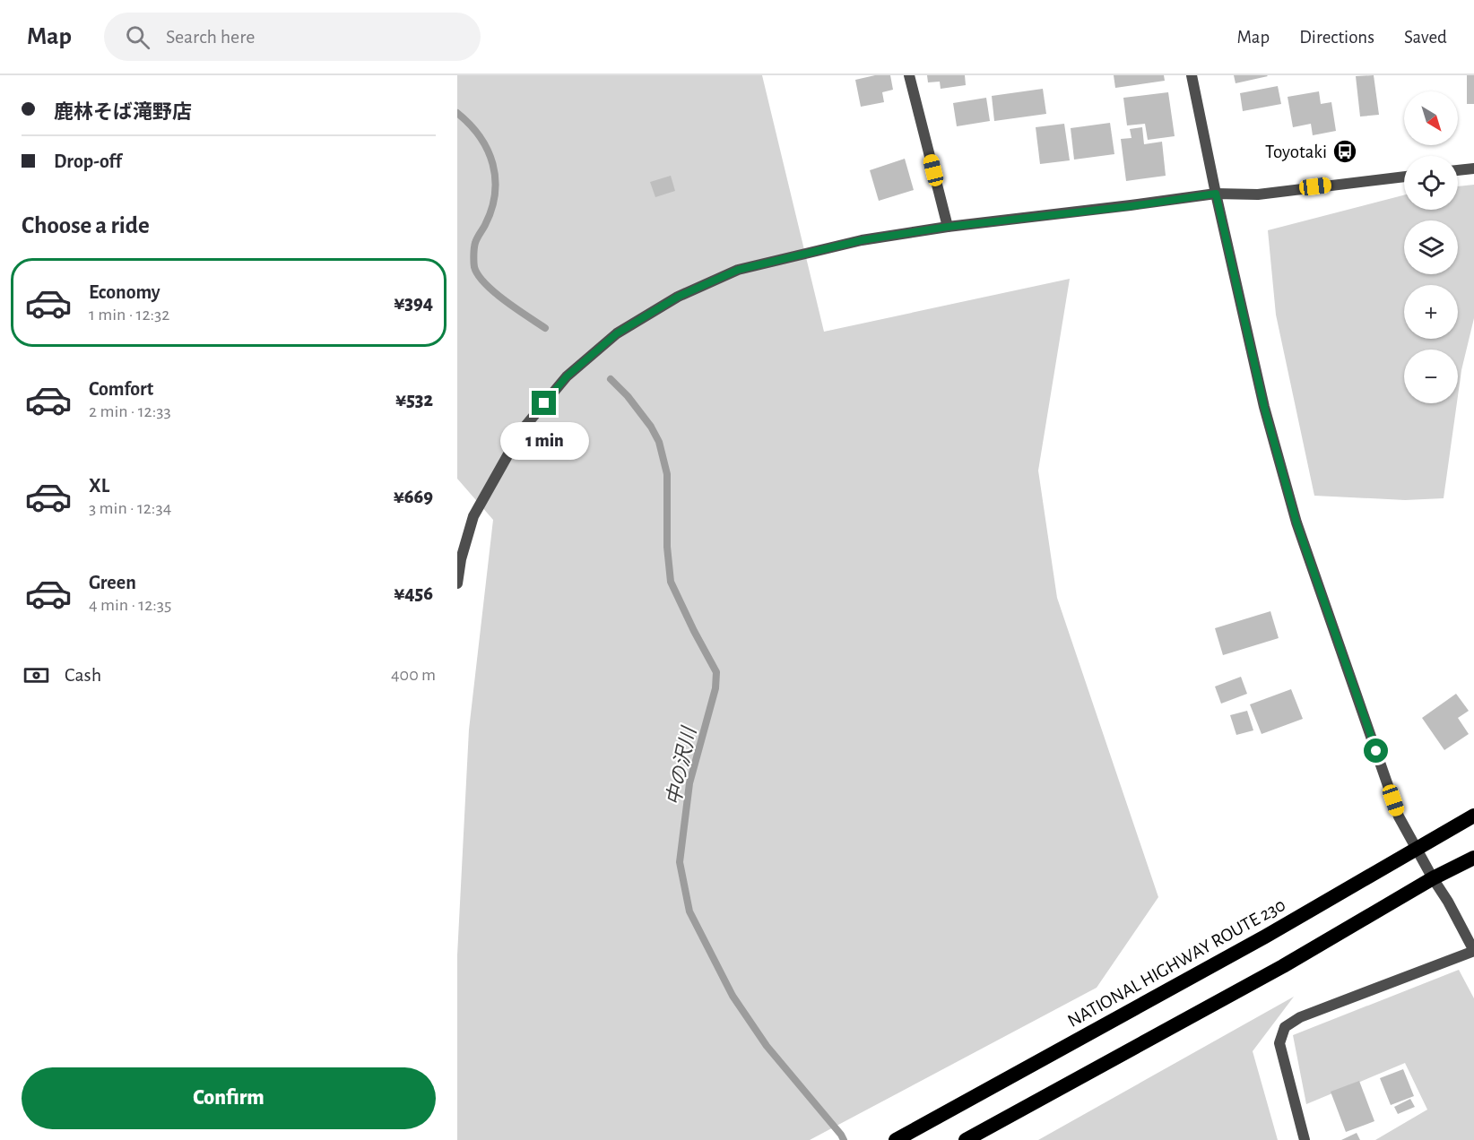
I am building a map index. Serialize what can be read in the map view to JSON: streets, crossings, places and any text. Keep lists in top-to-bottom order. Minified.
{"streets":{"highway":["NATIONAL HIGHWAY ROUTE 230"]},"water":["中の沢川"],"places":{"bus stop":["Toyotaki"]},"north":"bottom right","page":{"header":"Map","search":"Search here","nav":["Map","Directions","Saved"],"banner":["鹿林そば滝野店","Drop-off"],"map_buttons":["+","−"],"heading":"Choose a ride","list":[{"name":"Economy","note":"1 min · 12:32","value":"¥394"},{"name":"Comfort","note":"2 min · 12:33","value":"¥532"},{"name":"XL","note":"3 min · 12:34","value":"¥669"},{"name":"Green","note":"4 min · 12:35","value":"¥456"}],"bubble":"1 min","pay":["Cash","400 m"],"buttons":"Confirm"}}
